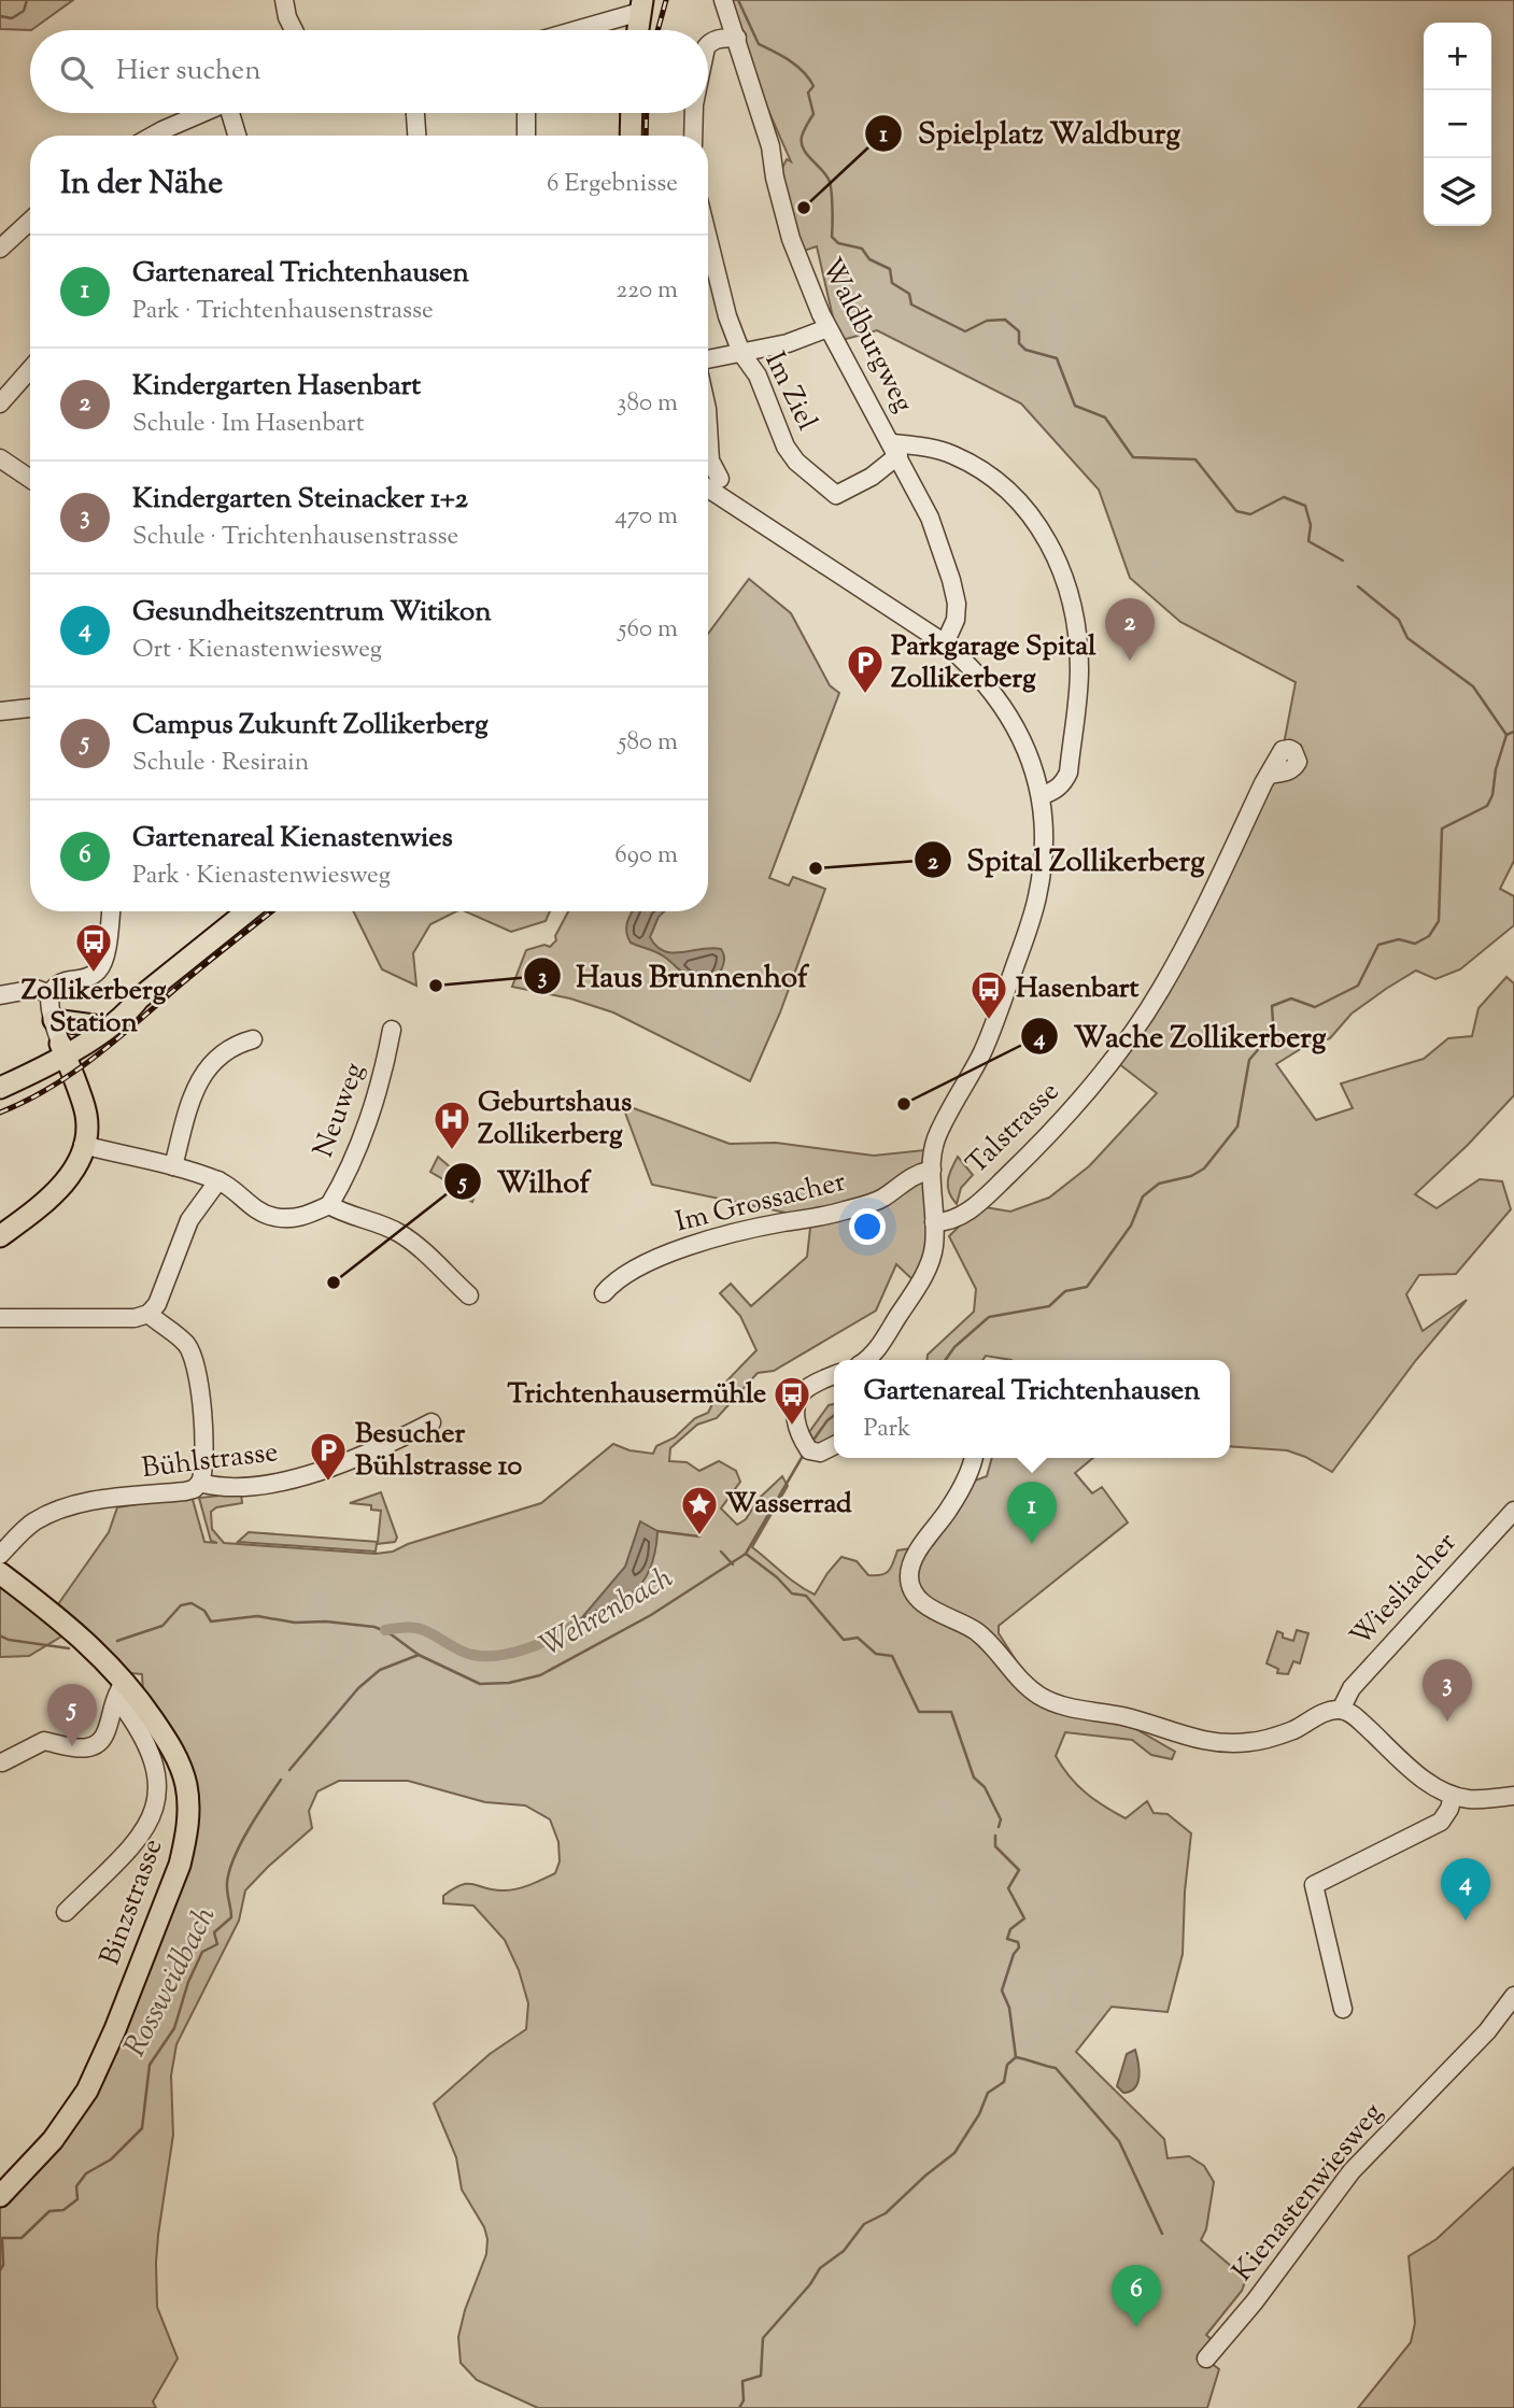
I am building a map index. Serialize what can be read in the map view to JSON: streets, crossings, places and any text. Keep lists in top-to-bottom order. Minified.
{"streets":{"main road":["Binzstrasse"],"street":["Waldburgweg","Im Ziel","Neuweg","Talstrasse","Im Grossacher","Bühlstrasse","Wiesliacher","Kienastenwiesweg"]},"crossings":[["Waldburgweg","Im Ziel"]],"water":["Wehrenbach","Rossweidbach"],"places":{"other":["Spielplatz Waldburg","Spital Zollikerberg","Haus Brunnenhof","Wache Zollikerberg","Wilhof"],"parking":["Parkgarage Spital Zollikerberg","Besucher Bühlstrasse 10"],"bus stop":["Zollikerberg Station","Hasenbart","Trichtenhausermühle"],"hospital":["Geburtshaus Zollikerberg"],"place":["Wasserrad"]},"page":{"map_buttons":["+","−"],"search":"Hier suchen","heading":["In der Nähe","6 Ergebnisse"],"list":[{"mark":"1","name":"Gartenareal Trichtenhausen","note":"Park · Trichtenhausenstrasse","value":"220 m"},{"mark":"2","name":"Kindergarten Hasenbart","note":"Schule · Im Hasenbart","value":"380 m"},{"mark":"3","name":"Kindergarten Steinacker 1+2","note":"Schule · Trichtenhausenstrasse","value":"470 m"},{"mark":"4","name":"Gesundheitszentrum Witikon","note":"Ort · Kienastenwiesweg","value":"560 m"},{"mark":"5","name":"Campus Zukunft Zollikerberg","note":"Schule · Resirain","value":"580 m"},{"mark":"6","name":"Gartenareal Kienastenwies","note":"Park · Kienastenwiesweg","value":"690 m"}],"pins":["2","1","3","5","4","6"],"popup":["Gartenareal Trichtenhausen","Park"]}}
